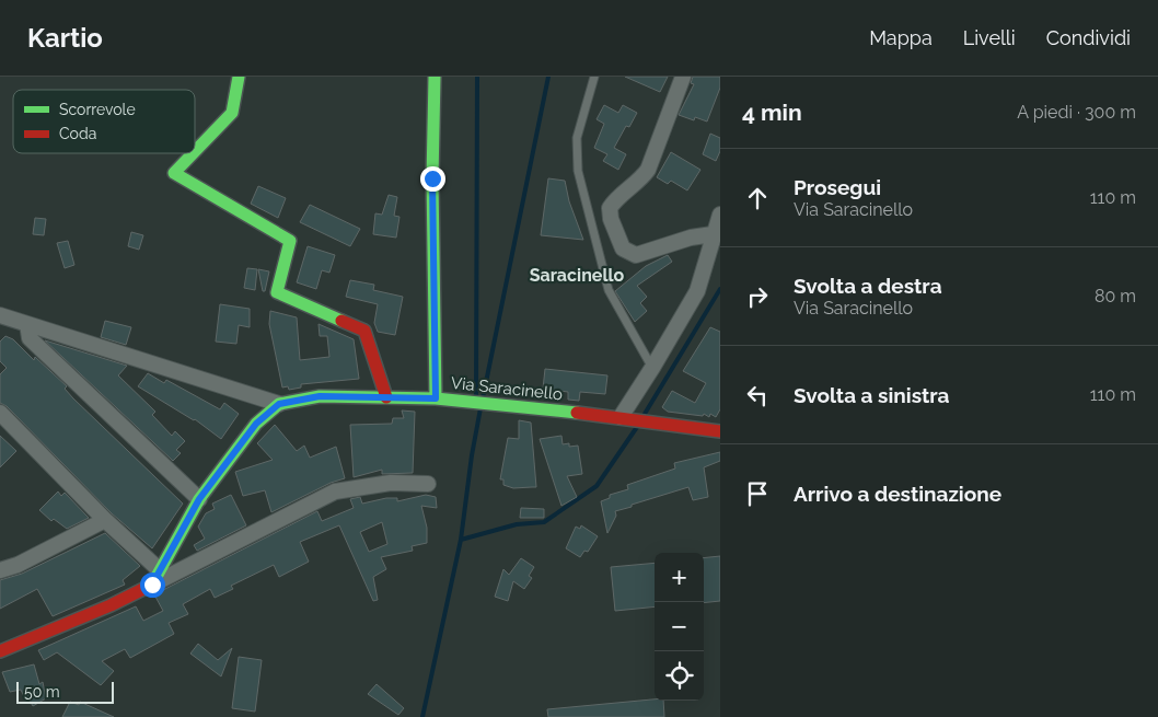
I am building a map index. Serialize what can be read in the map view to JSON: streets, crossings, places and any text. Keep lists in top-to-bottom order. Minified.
{"streets":{"street":["Via Saracinello"]},"districts":["Saracinello"],"legend":["Scorrevole","Coda"],"scale_bar":"50 m","page":{"header":"Kartio","nav":["Mappa","Livelli","Condividi"],"heading":["4 min","A piedi · 300 m"],"list":[["Prosegui","Via Saracinello","110 m"],["Svolta a destra","Via Saracinello","80 m"],["Svolta a sinistra","110 m"],"Arrivo a destinazione"],"map_buttons":["+","−"],"scale":"50 m"}}
